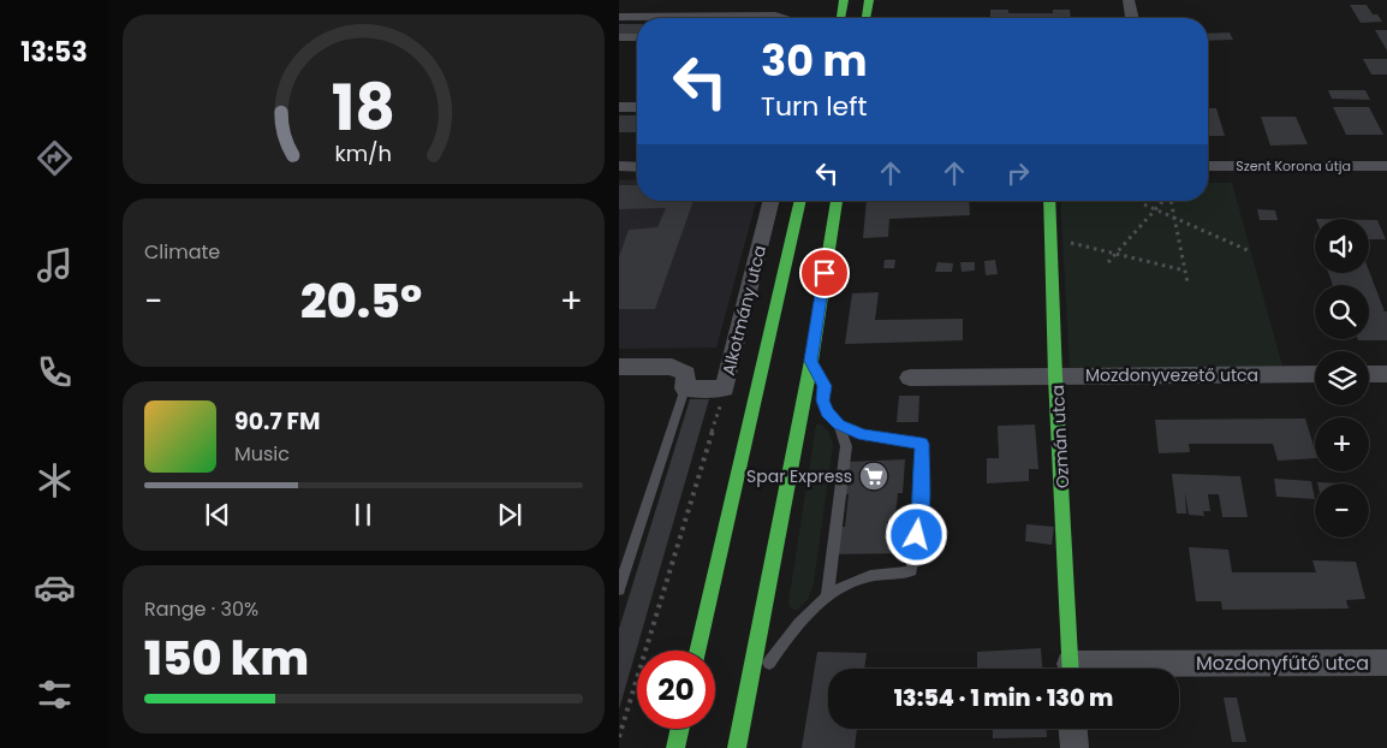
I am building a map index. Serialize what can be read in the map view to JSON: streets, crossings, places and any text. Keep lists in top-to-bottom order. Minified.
{"streets":{"main road":["Ozmán utca"],"street":["Szent Korona útja","Alkotmány utca","Mozdonyvezető utca","Mozdonyfűtő utca"]},"crossings":[["Mozdonyvezető utca","Ozmán utca"]],"places":{"supermarket":["Spar Express"]},"page":{"tabs":"13:53","turn":["30 m","Turn left"],"tile":["Climate",["Range · 30%","150 km"]],"map_buttons":["+","−"],"heat":["−","20.5°","+"],"song":["90.7 FM","Music"],"limit":"20","trip":"13:54 · 1 min · 130 m","gauge":["18","km/h"]}}
